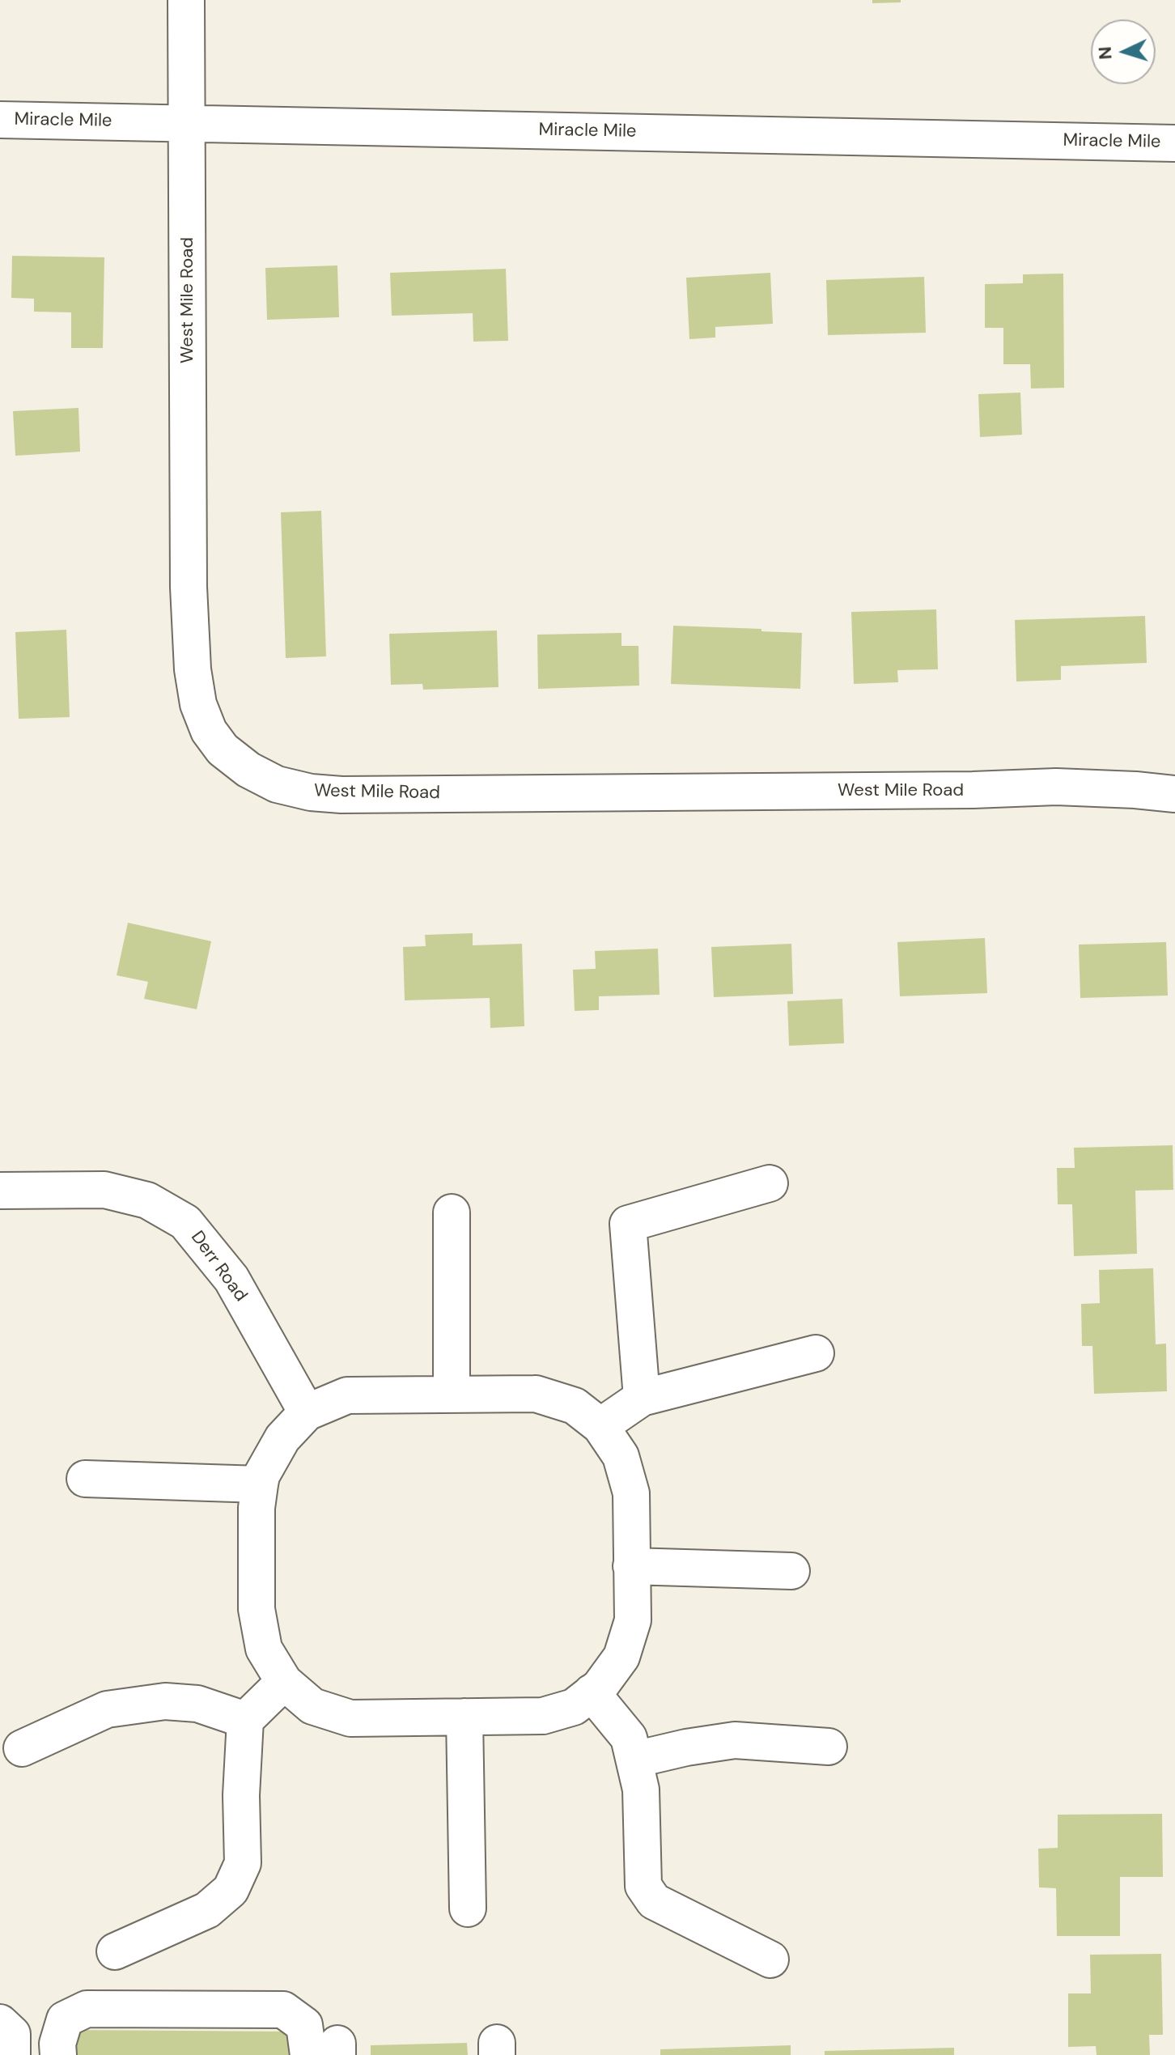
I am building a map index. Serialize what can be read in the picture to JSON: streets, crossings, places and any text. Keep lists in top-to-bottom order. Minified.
{"streets":{"street":["Miracle Mile","West Mile Road","Derr Road"]},"crossings":[["Miracle Mile","West Mile Road"]],"north":"left"}
